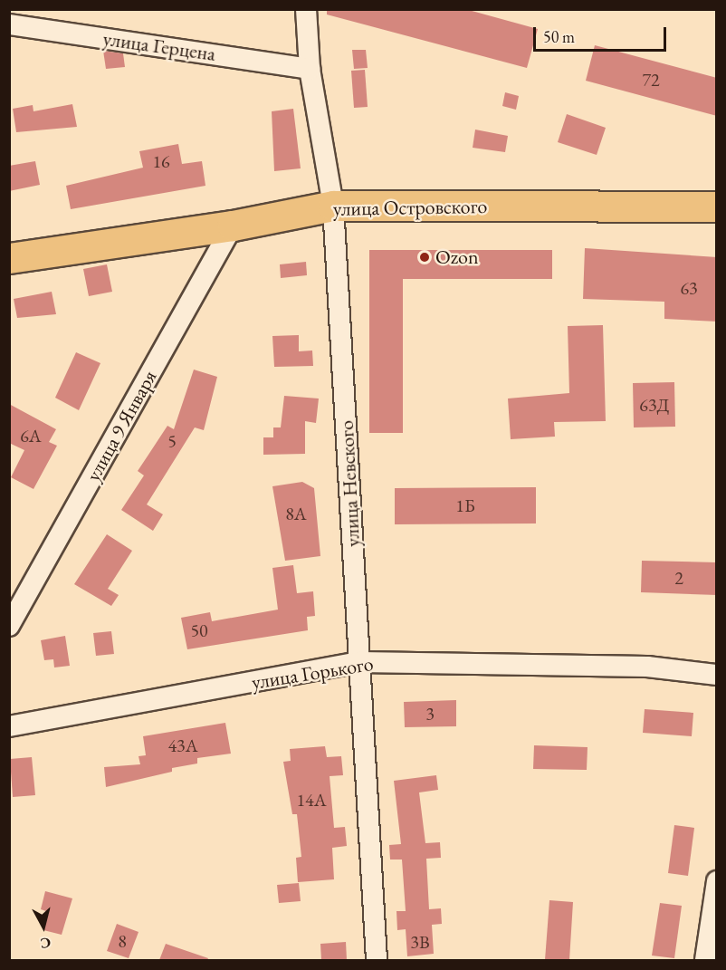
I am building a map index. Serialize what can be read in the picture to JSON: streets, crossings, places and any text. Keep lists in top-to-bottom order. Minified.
{"streets":{"main road":["улица Островского"],"street":["улица Герцена","улица 9 Января","улица Невского","улица Горького"]},"crossings":[["улица Герцена","улица Невского"],["улица Островского","улица 9 Января"],["улица Островского","улица Невского"],["улица Невского","улица Горького"]],"places":["Ozon"],"house_numbers":["72","16","63","63Д","6А","5","1Б","8А","2","50","3","43А","14А","8","3В"],"scale_bar":"50 m","north":"bottom"}
